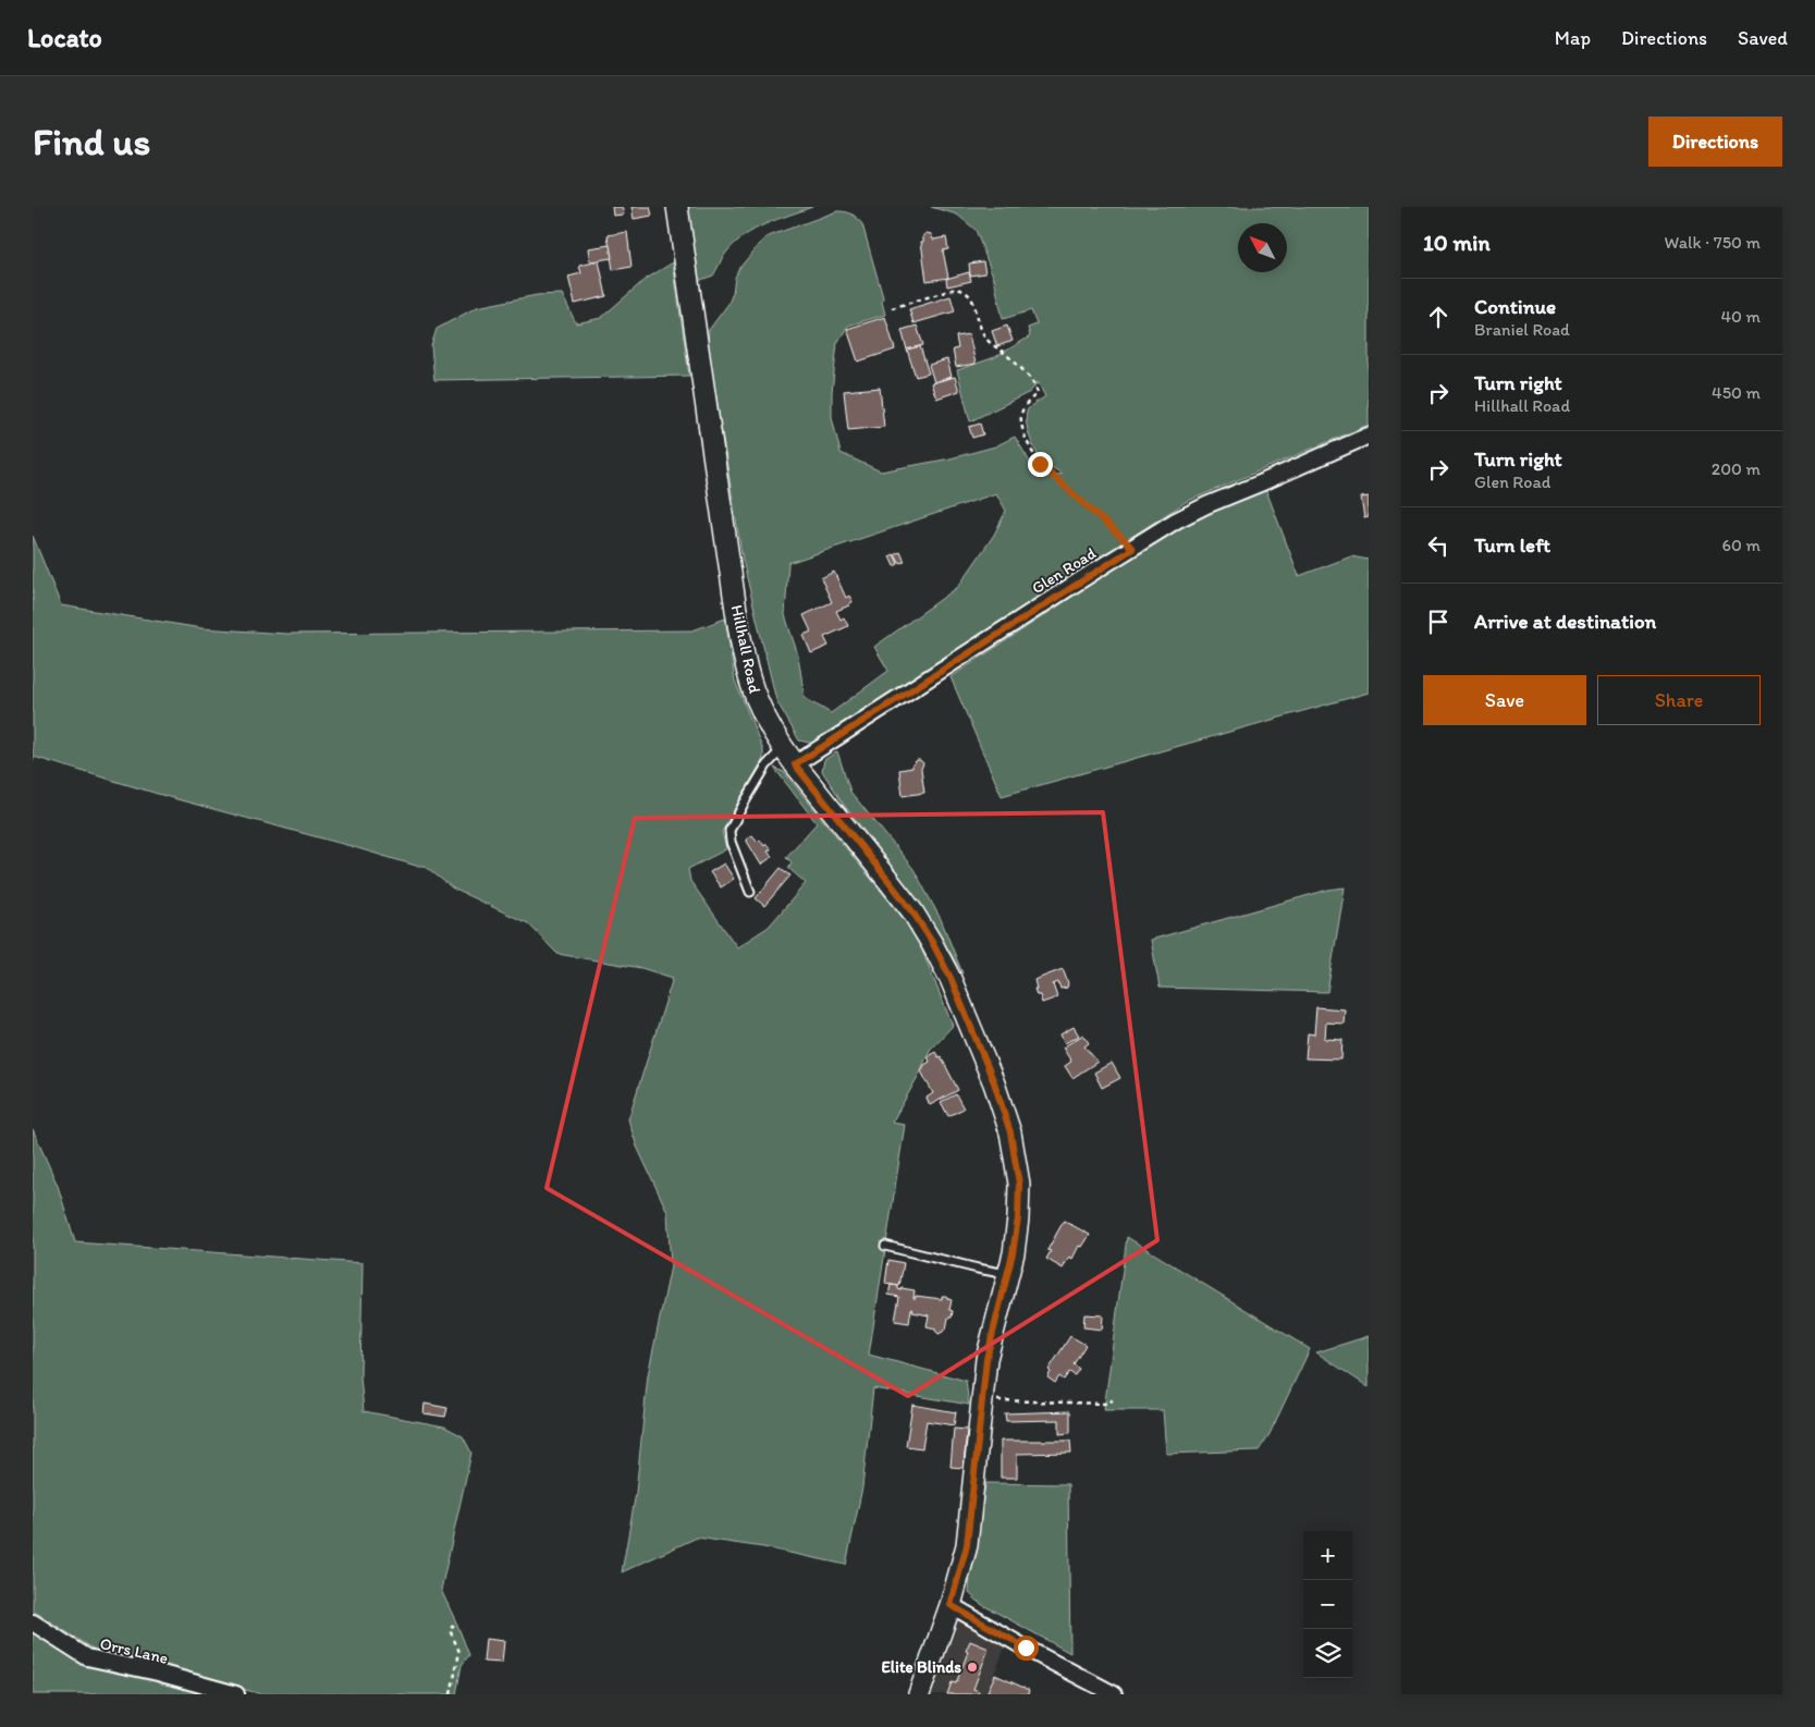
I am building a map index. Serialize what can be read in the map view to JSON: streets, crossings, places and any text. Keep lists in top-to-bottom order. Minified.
{"streets":{"main road":["Hillhall Road"],"street":["Glen Road","Orrs Lane"]},"crossings":[["Glen Road","Hillhall Road"]],"places":["Elite Blinds"],"north":"top left","page":{"header":"Locato","nav":["Map","Directions","Saved"],"buttons":["Directions",["Save","Share"]],"title":"Find us","heading":["10 min","Walk · 750 m"],"list":[["Continue","Braniel Road","40 m"],["Turn right","Hillhall Road","450 m"],["Turn right","Glen Road","200 m"],["Turn left","60 m"],"Arrive at destination"],"map_buttons":["+","−"]}}
